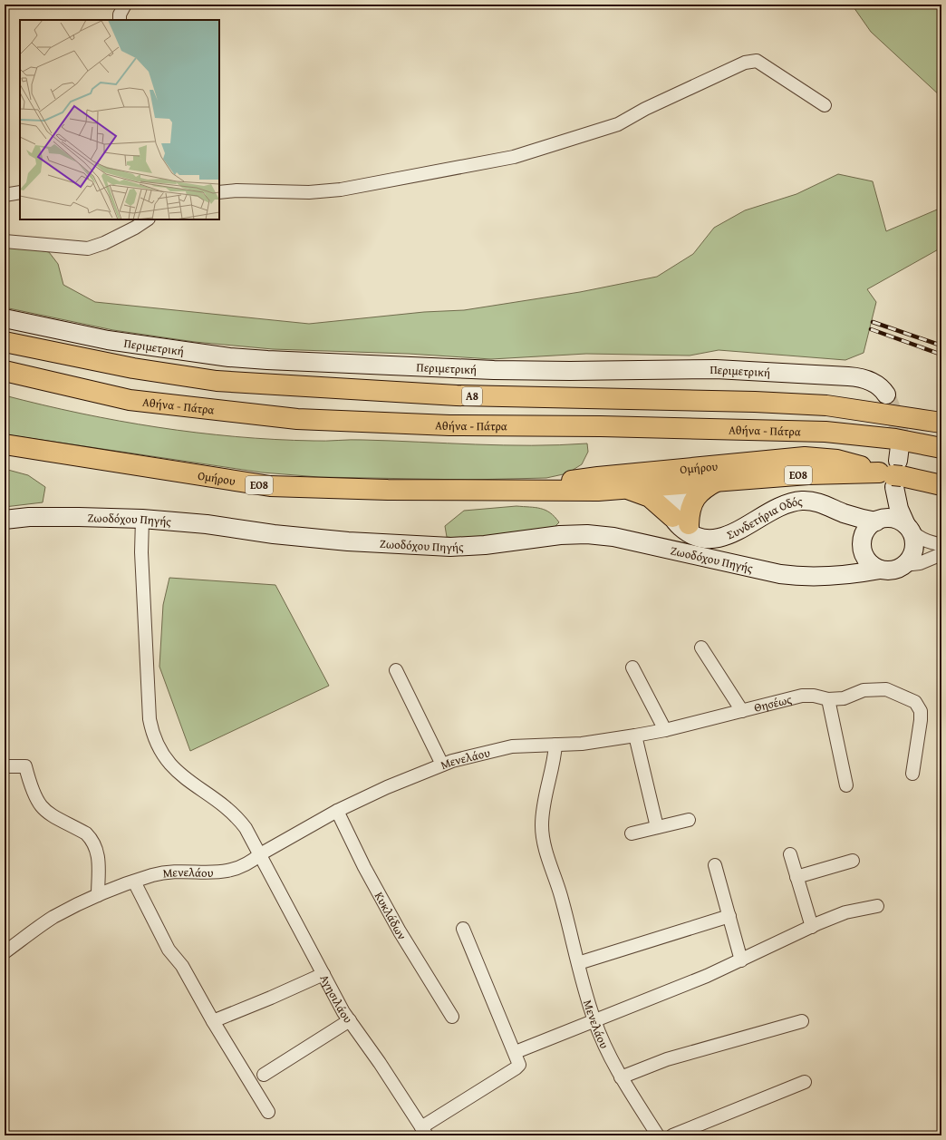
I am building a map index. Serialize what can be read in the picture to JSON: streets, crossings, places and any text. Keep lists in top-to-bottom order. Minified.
{"streets":{"main road":["Περιμετρική","Α8","Αθήνα - Πάτρα","Ομήρου","ΕΟ8","Ζωοδόχου Πηγής","Συνδετήρια Οδός"],"street":["Θησέως","Μενελάου","Κυκλάδων","Αγησιλάου"]},"crossings":[["Ζωοδόχου Πηγής","Συνδετήρια Οδός"],["Ζωοδόχου Πηγής","Αγησιλάου"],["Θησέως","Μενελάου"],["Μενελάου","Κυκλάδων"],["Μενελάου","Αγησιλάου"]]}
